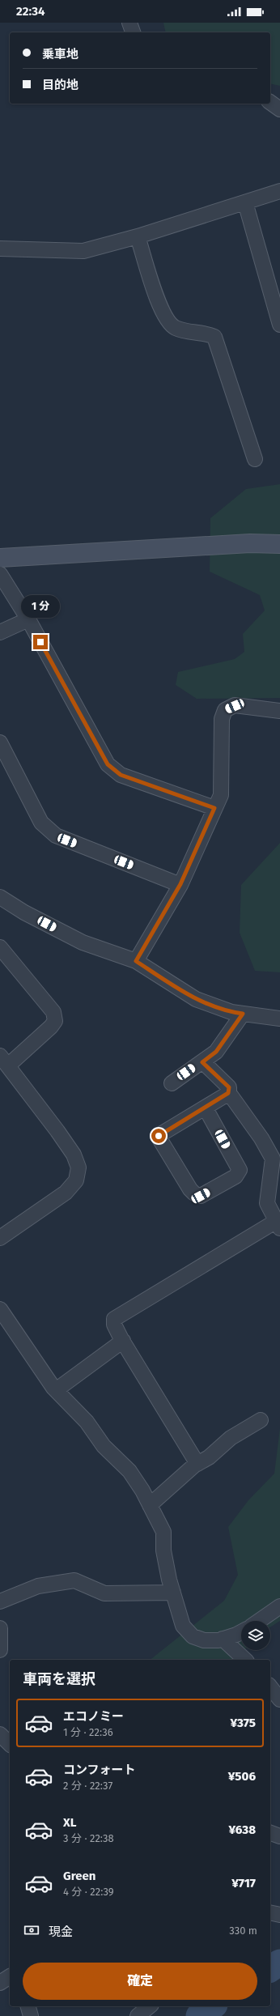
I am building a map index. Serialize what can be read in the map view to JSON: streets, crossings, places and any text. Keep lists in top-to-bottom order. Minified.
{"page":{"status":"22:34","banner":["乗車地","目的地"],"bubble":"1 分","heading":"車両を選択","list":[{"name":"エコノミー","note":"1 分 · 22:36","value":"¥375"},{"name":"コンフォート","note":"2 分 · 22:37","value":"¥506"},{"name":"XL","note":"3 分 · 22:38","value":"¥638"},{"name":"Green","note":"4 分 · 22:39","value":"¥717"}],"pay":["現金","330 m"],"buttons":"確定"}}
